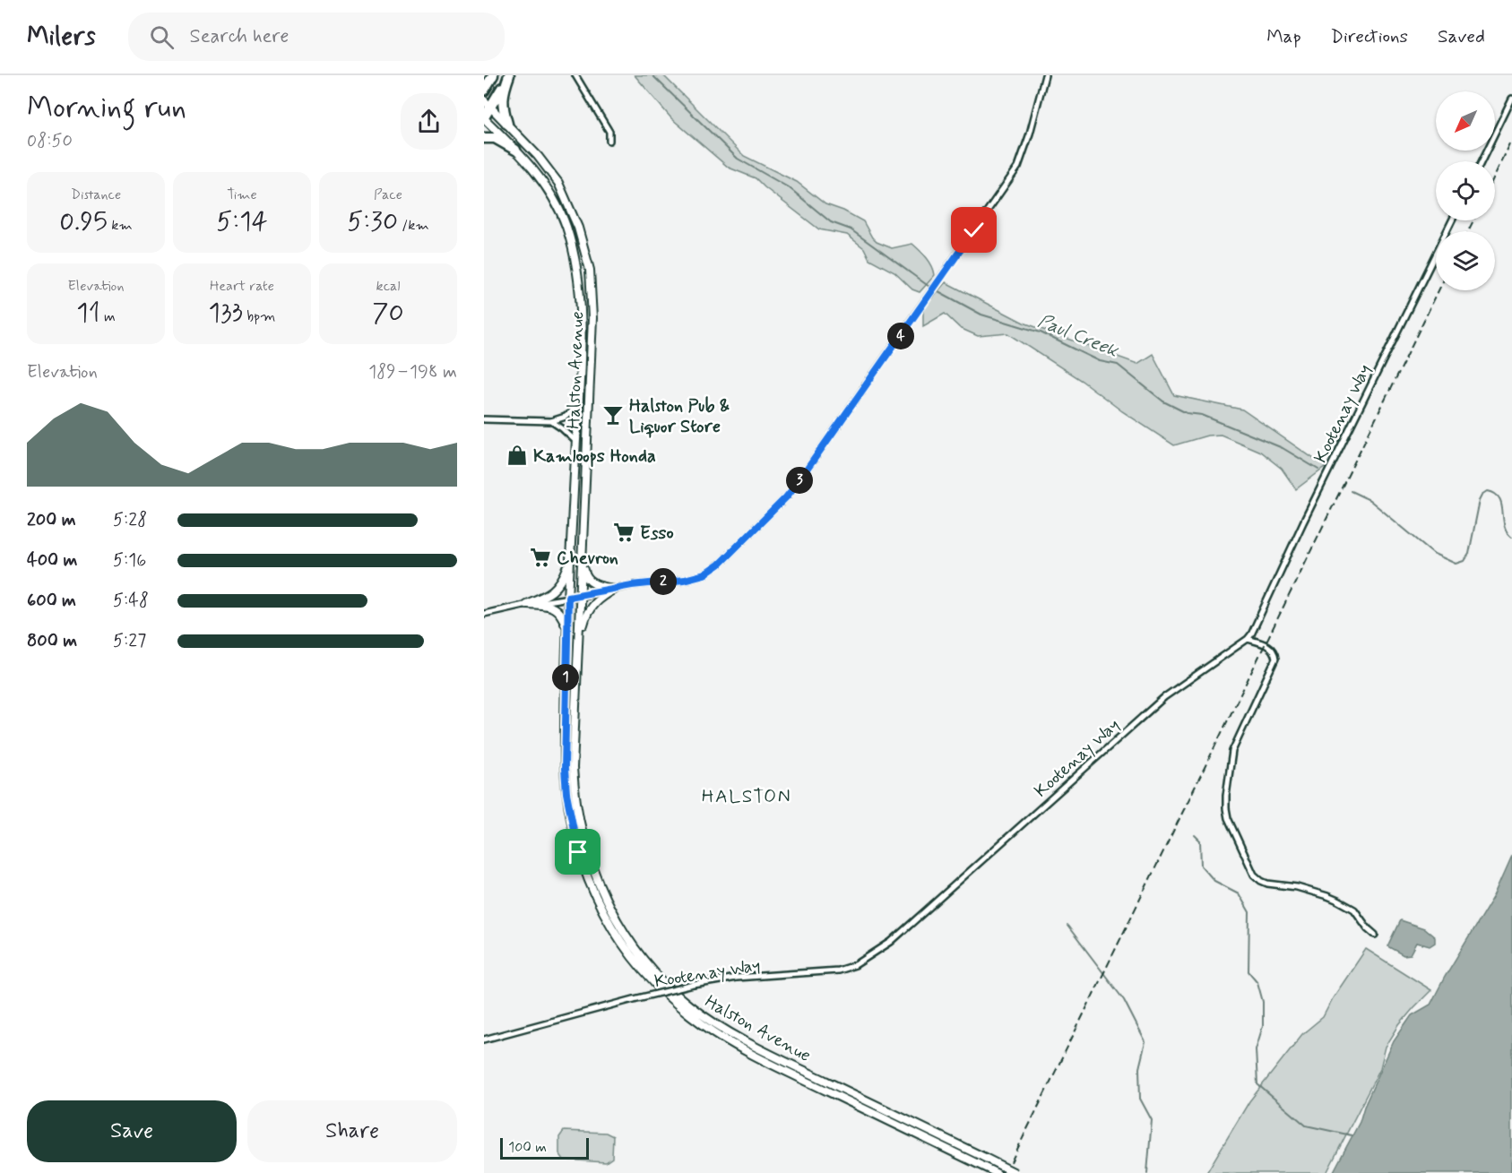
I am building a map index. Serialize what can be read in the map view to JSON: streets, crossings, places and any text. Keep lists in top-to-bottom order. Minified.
{"streets":{"main road":["Halston Avenue"],"street":["Kootenay Way"]},"districts":["HALSTON"],"water":["Paul Creek"],"places":{"bar":["Halston Pub & Liquor Store"],"shop":["Kamloops Honda"],"supermarket":["Esso","Chevron"]},"scale_bar":"100 m","north":"bottom left","page":{"header":"Milers","search":"Search here","nav":["Map","Directions","Saved"],"heading":["Morning run","08:50"],"stats":[["Distance","0.95 km"],["Time","5:14"],["Pace","5:30 /km"],["Elevation","11 m"],["Heart rate","133 bpm"],["kcal","70"]],"pins":["4","3","2","1"],"chart":["Elevation","189–198 m"],"list":[{"name":"200 m","note":"5:28"},{"name":"400 m","note":"5:16"},{"name":"600 m","note":"5:48"},{"name":"800 m","note":"5:27"}],"buttons":["Save","Share"],"scale":"100 m"}}
